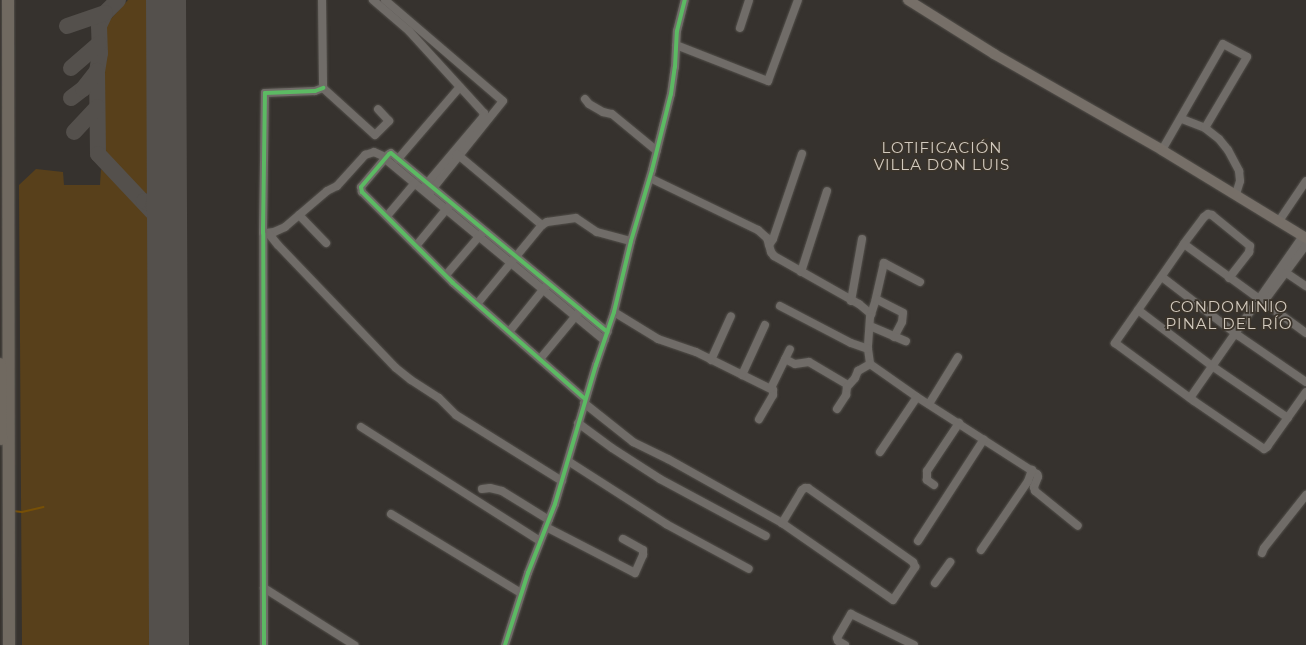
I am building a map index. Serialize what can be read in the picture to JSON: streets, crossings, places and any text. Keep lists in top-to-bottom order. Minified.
{"districts":["LOTIFICACIÓN VILLA DON LUIS","CONDOMINIO PINAL DEL RÍO"]}
